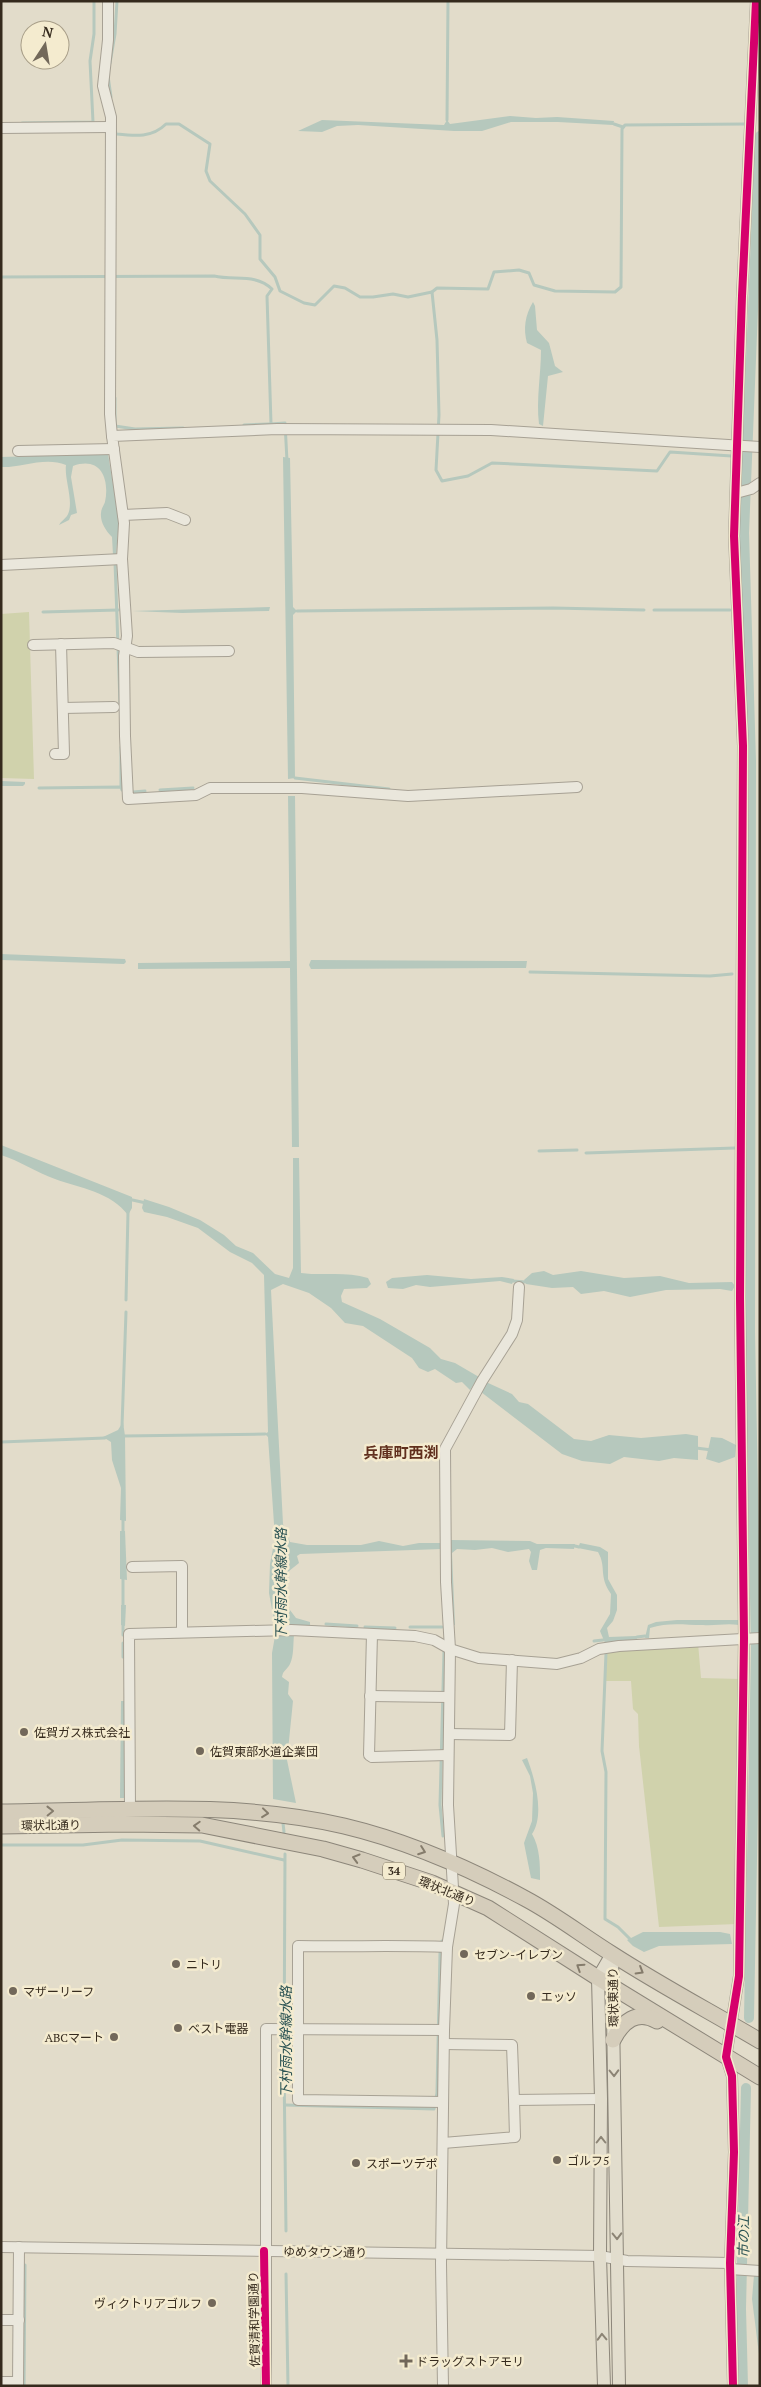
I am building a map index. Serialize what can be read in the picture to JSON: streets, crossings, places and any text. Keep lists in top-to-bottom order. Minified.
{"streets":{"highway":["環状北通り","34"],"main road":["環状東通り"],"street":["ゆめタウン通り","佐賀清和学園通り"]},"crossings":[["環状北通り","環状東通り"],["環状東通り","ゆめタウン通り"],["ゆめタウン通り","佐賀清和学園通り"]],"districts":["兵庫町西渕"],"water":["下村雨水幹線水路","市の江"],"places":{"other":["佐賀ガス株式会社","佐賀東部水道企業団","セブン-イレブン","ニトリ","マザーリーフ","エッソ","ベスト電器","ABCマート","ゴルフ5","スポーツデポ","ヴィクトリアゴルフ"],"health":["ドラッグストアモリ"]},"north":"top"}
